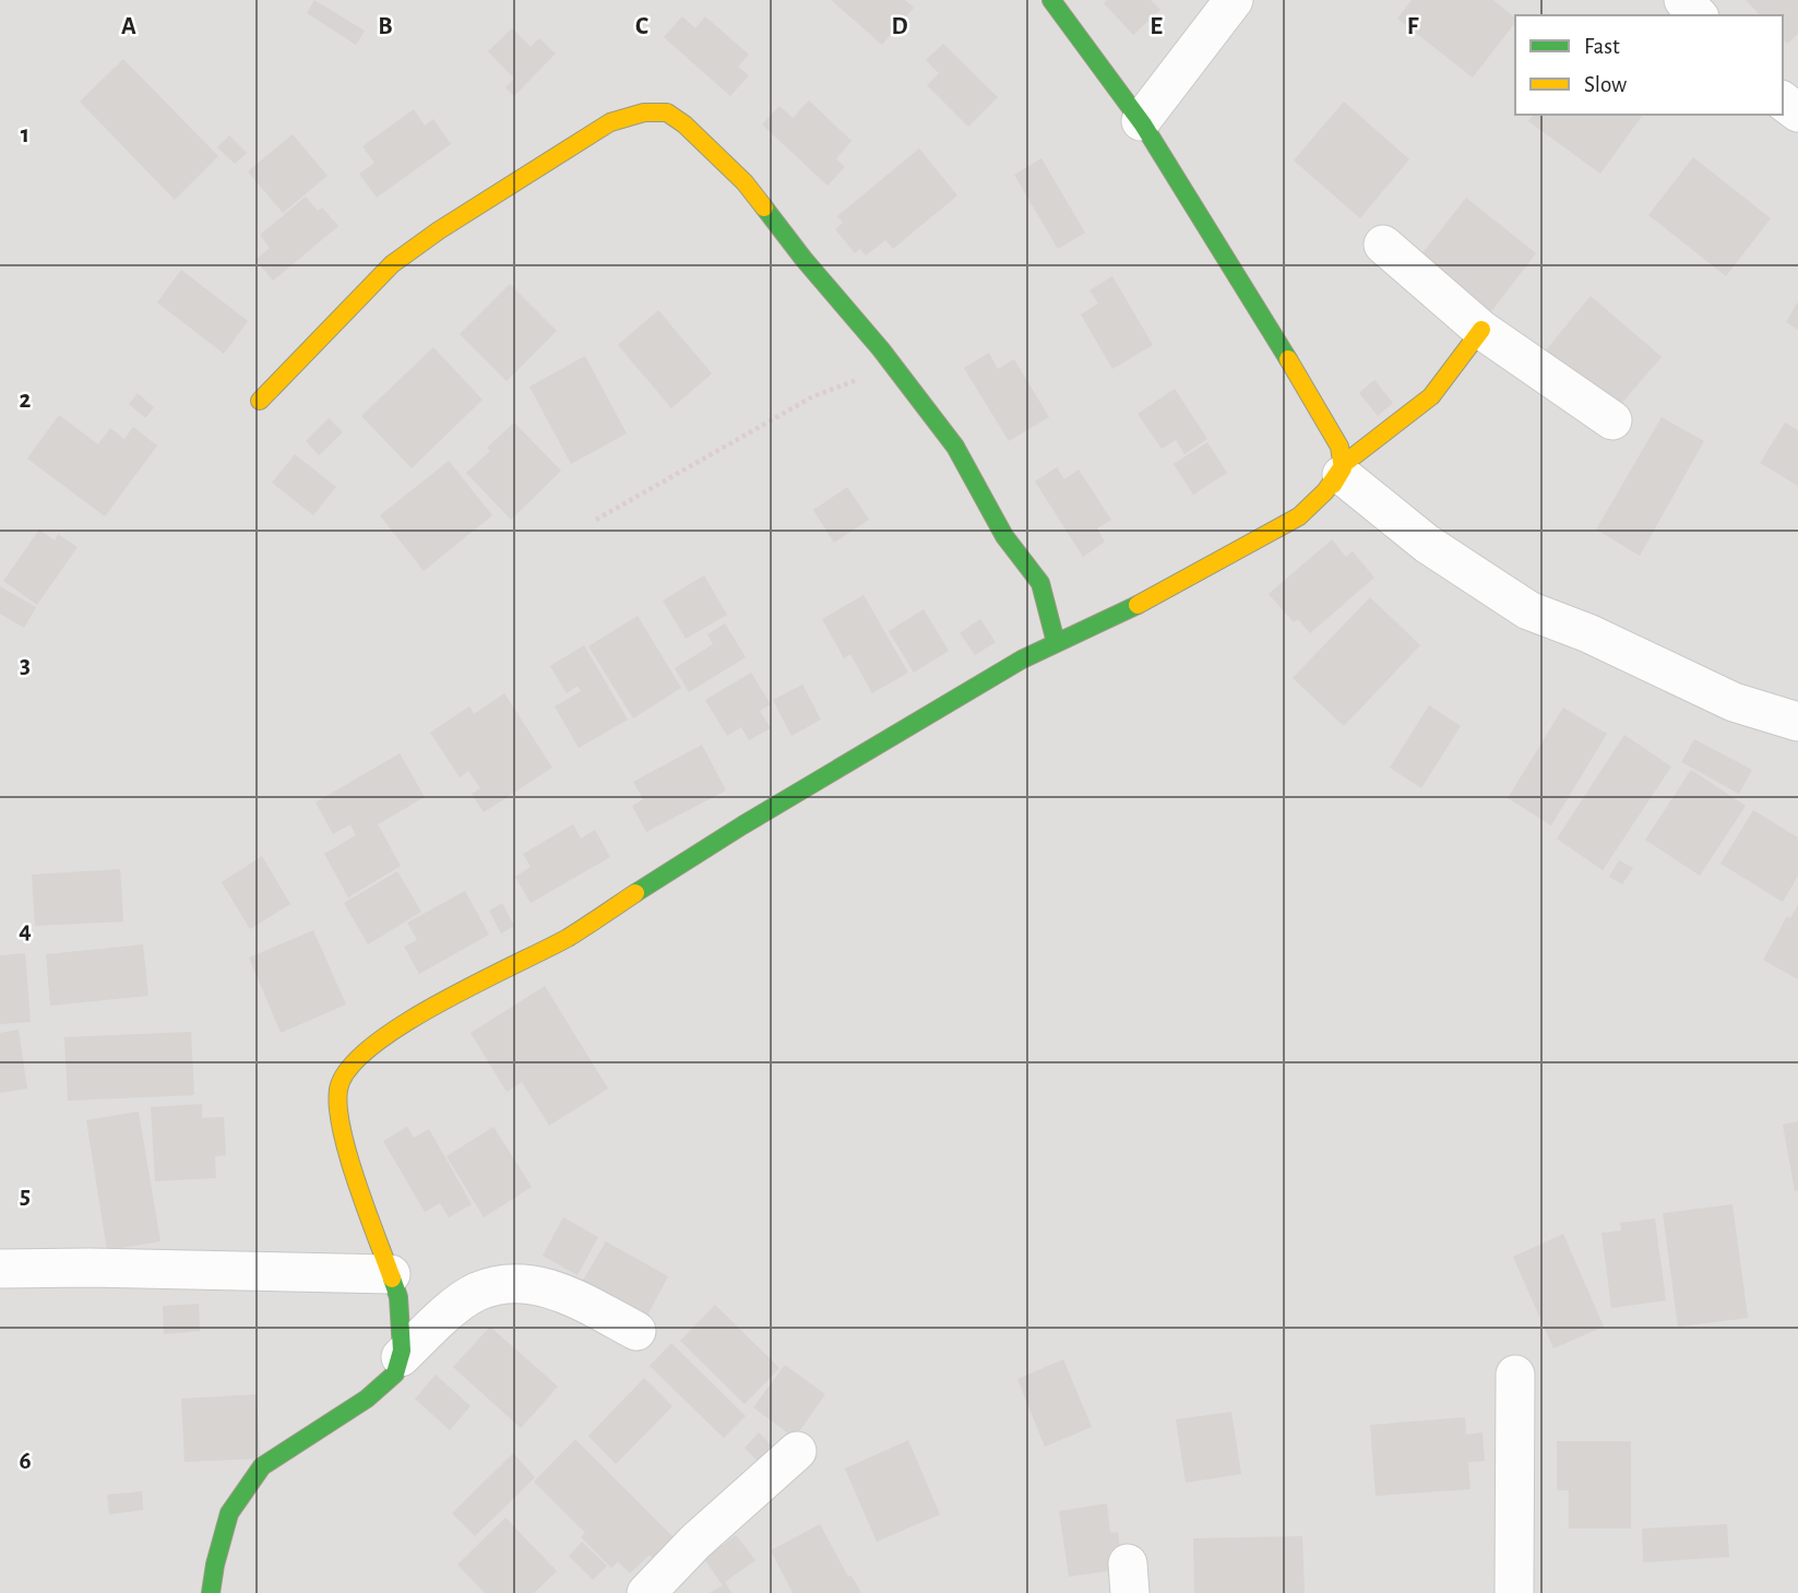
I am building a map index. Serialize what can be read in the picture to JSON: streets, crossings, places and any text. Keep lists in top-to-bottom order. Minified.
{"legend":["Fast","Slow"],"grid":{"columns":["A","B","C","D","E","F"],"rows":["1","2","3","4","5","6"]}}
